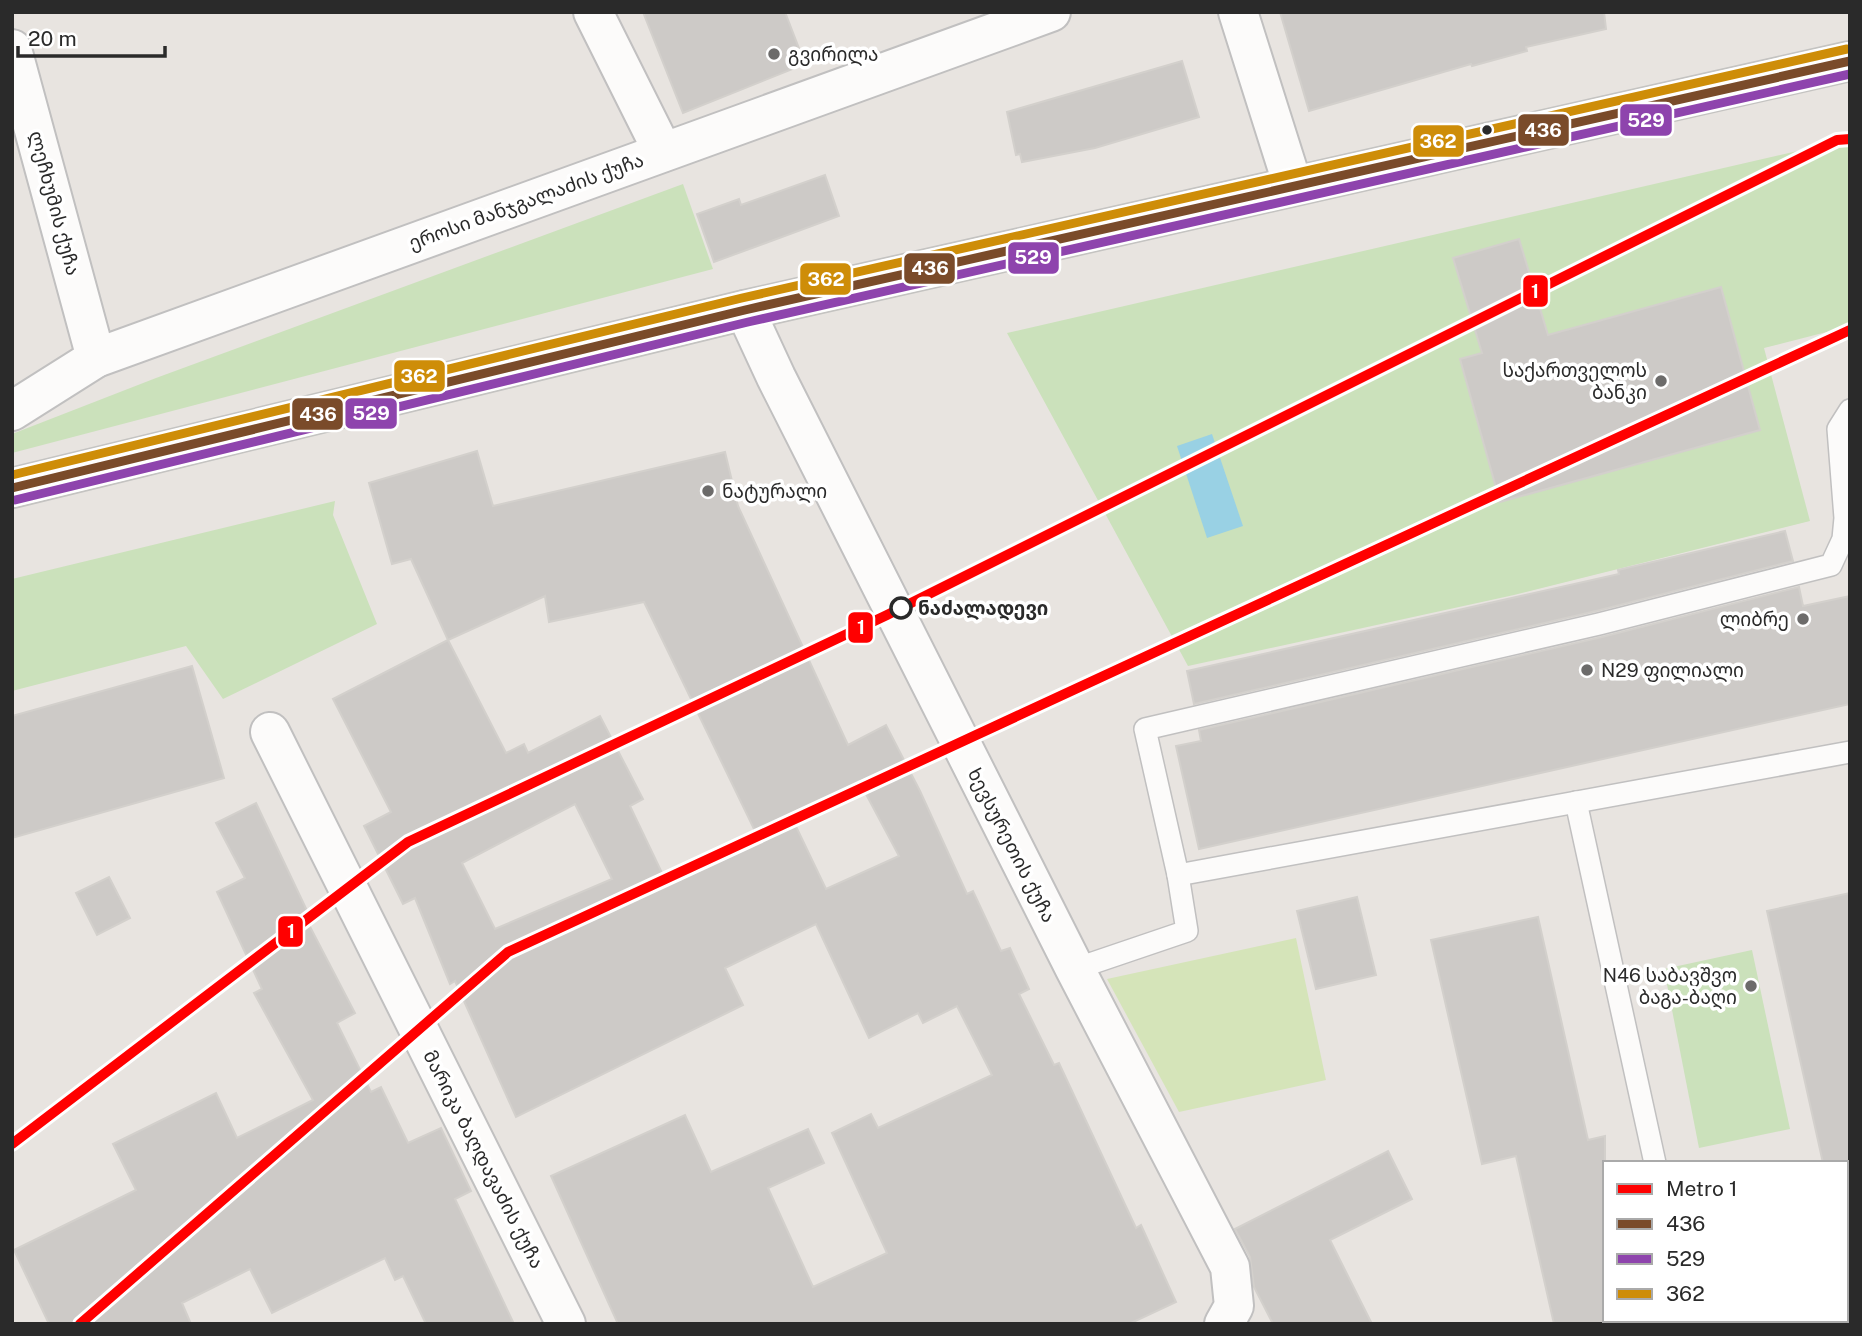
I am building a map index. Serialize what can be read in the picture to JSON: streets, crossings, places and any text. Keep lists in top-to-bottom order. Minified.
{"streets":{"street":["ეროსი მანჯგალაძის ქუჩა","ლეჩხუმის ქუჩა","ხევსურეთის ქუჩა","მარიკა ბაღდავაძის ქუჩა"]},"crossings":[["ეროსი მანჯგალაძის ქუჩა","ლეჩხუმის ქუჩა"]],"places":["გვირილა","საქართველოს ბანკი","ნატურალი","ნაძალადევი","ლიბრე","N29 ფილიალი","N46 საბავშვო ბაგა-ბაღი"],"lines":["transit line 362","transit line 436","transit line 529","metro line 1"],"legend":["Metro 1","436","529","362"],"scale_bar":"20 m"}
